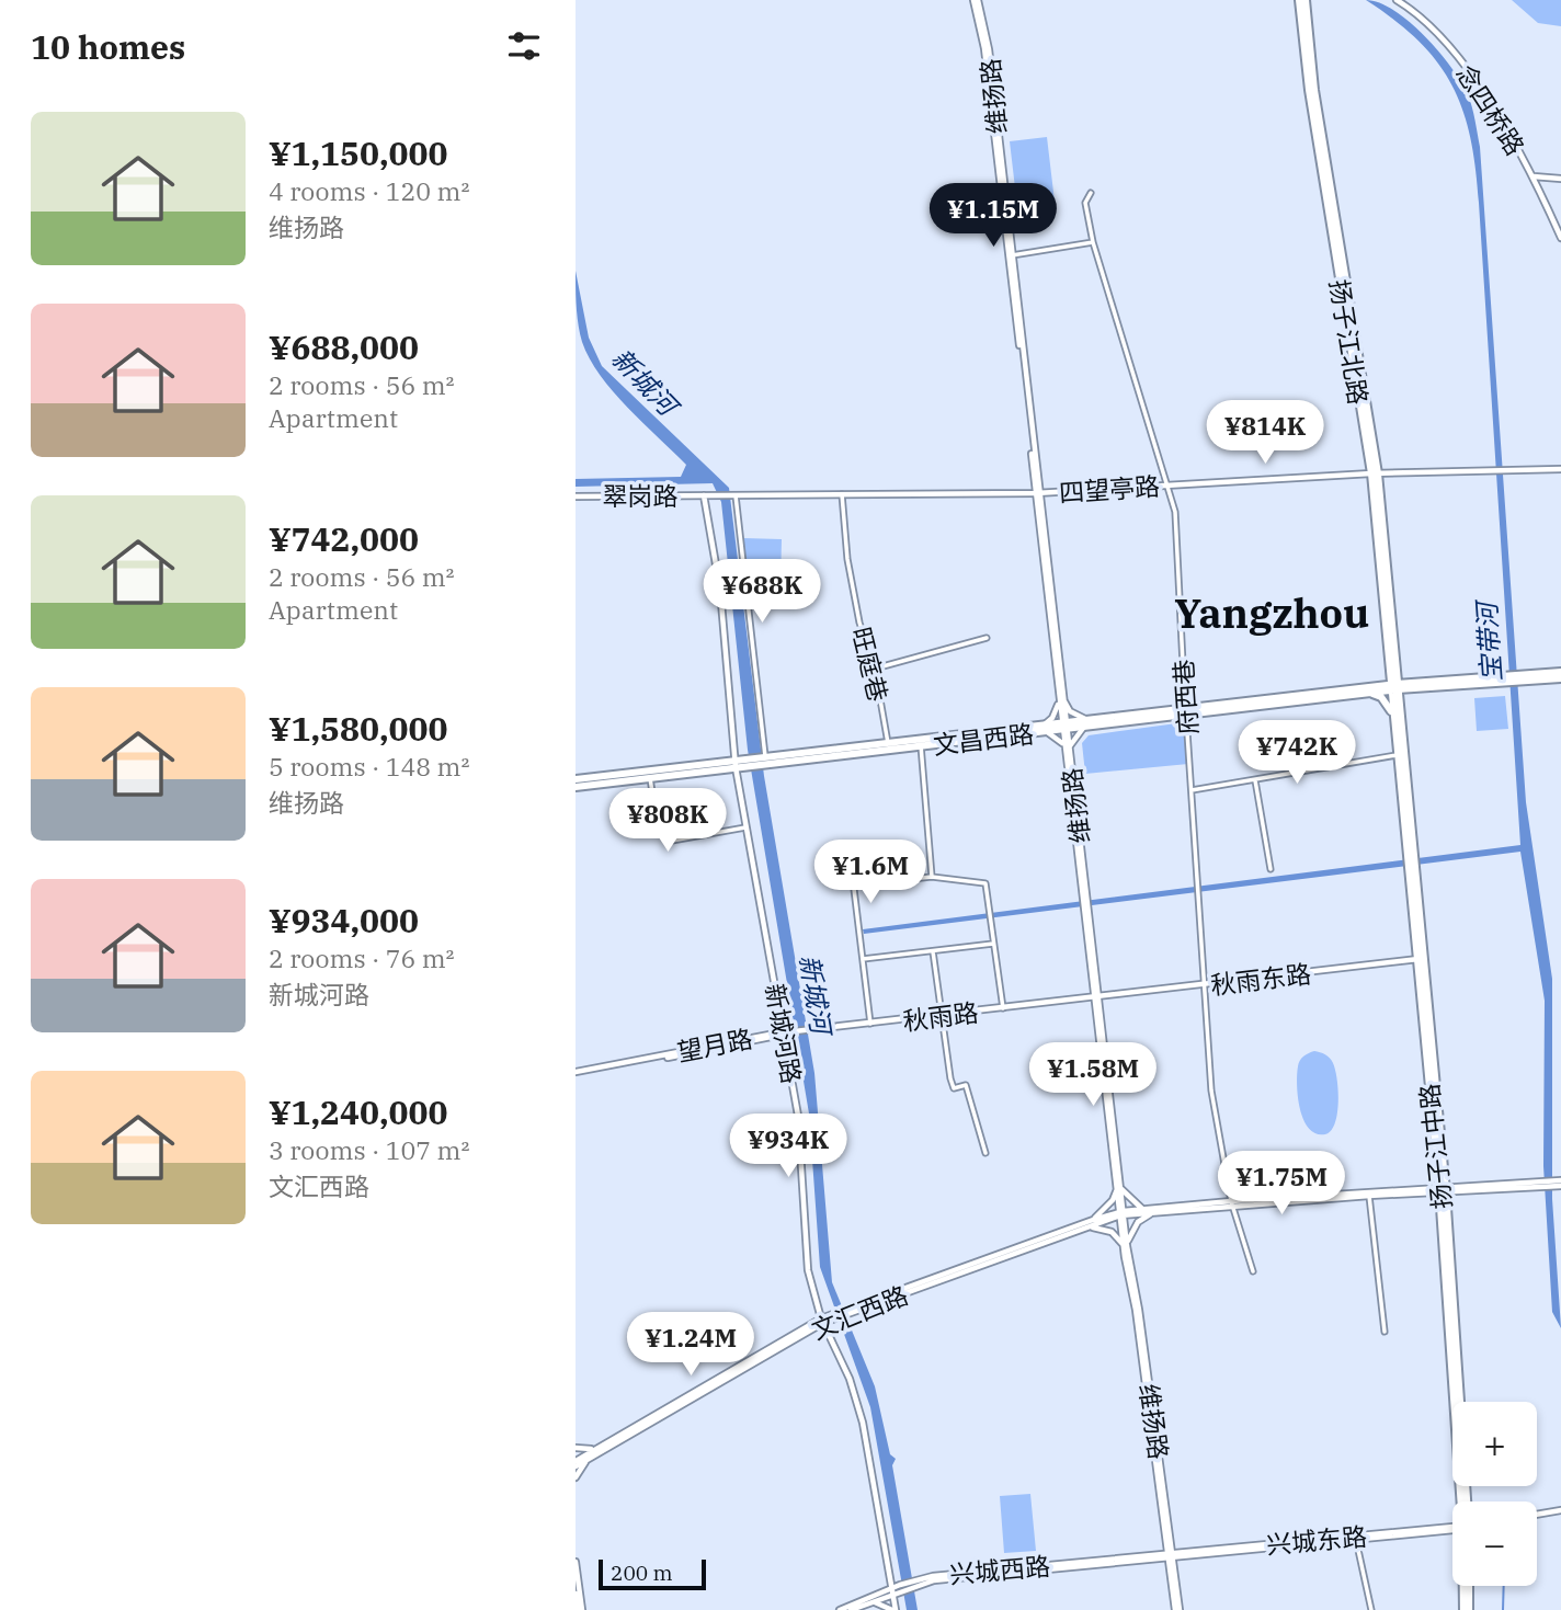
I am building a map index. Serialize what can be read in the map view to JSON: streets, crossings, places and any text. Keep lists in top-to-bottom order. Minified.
{"streets":{"main road":["维扬路","念四桥路","扬子江北路","四望亭路","翠岗路","文昌西路","秋雨东路","秋雨路","新城河路","望月路","扬子江中路","文汇西路","兴城东路","兴城西路"],"street":["旺庭巷","府西巷"]},"crossings":[["维扬路","四望亭路"],["维扬路","文昌西路"],["维扬路","秋雨东路"],["维扬路","秋雨路"],["维扬路","文汇西路"],["维扬路","兴城东路"],["维扬路","兴城西路"],["扬子江北路","四望亭路"],["扬子江北路","文昌西路"],["扬子江北路","扬子江中路"],["四望亭路","翠岗路"],["四望亭路","旺庭巷"],["四望亭路","府西巷"],["四望亭路","新城河路"],["翠岗路","新城河路"],["旺庭巷","文昌西路"],["府西巷","文昌西路"],["府西巷","秋雨东路"],["文昌西路","新城河路"],["文昌西路","扬子江中路"],["秋雨东路","秋雨路"],["秋雨东路","扬子江中路"],["秋雨路","新城河路"],["秋雨路","望月路"],["新城河路","望月路"],["新城河路","文汇西路"],["新城河路","兴城西路"],["兴城东路","兴城西路"]],"districts":["Yangzhou"],"water":["新城河","宝带河"],"scale_bar":"200 m","page":{"heading":"10 homes","list":[{"name":"¥1,150,000","note":"4 rooms · 120 m² · 维扬路"},{"name":"¥688,000","note":"2 rooms · 56 m² · Apartment"},{"name":"¥742,000","note":"2 rooms · 56 m² · Apartment"},{"name":"¥1,580,000","note":"5 rooms · 148 m² · 维扬路"},{"name":"¥934,000","note":"2 rooms · 76 m² · 新城河路"},{"name":"¥1,240,000","note":"3 rooms · 107 m² · 文汇西路"}],"price":["¥1.15M","¥814K","¥688K","¥742K","¥808K","¥1.6M","¥1.58M","¥934K","¥1.75M","¥1.24M"],"map_buttons":["+","−"],"scale":"200 m"}}
